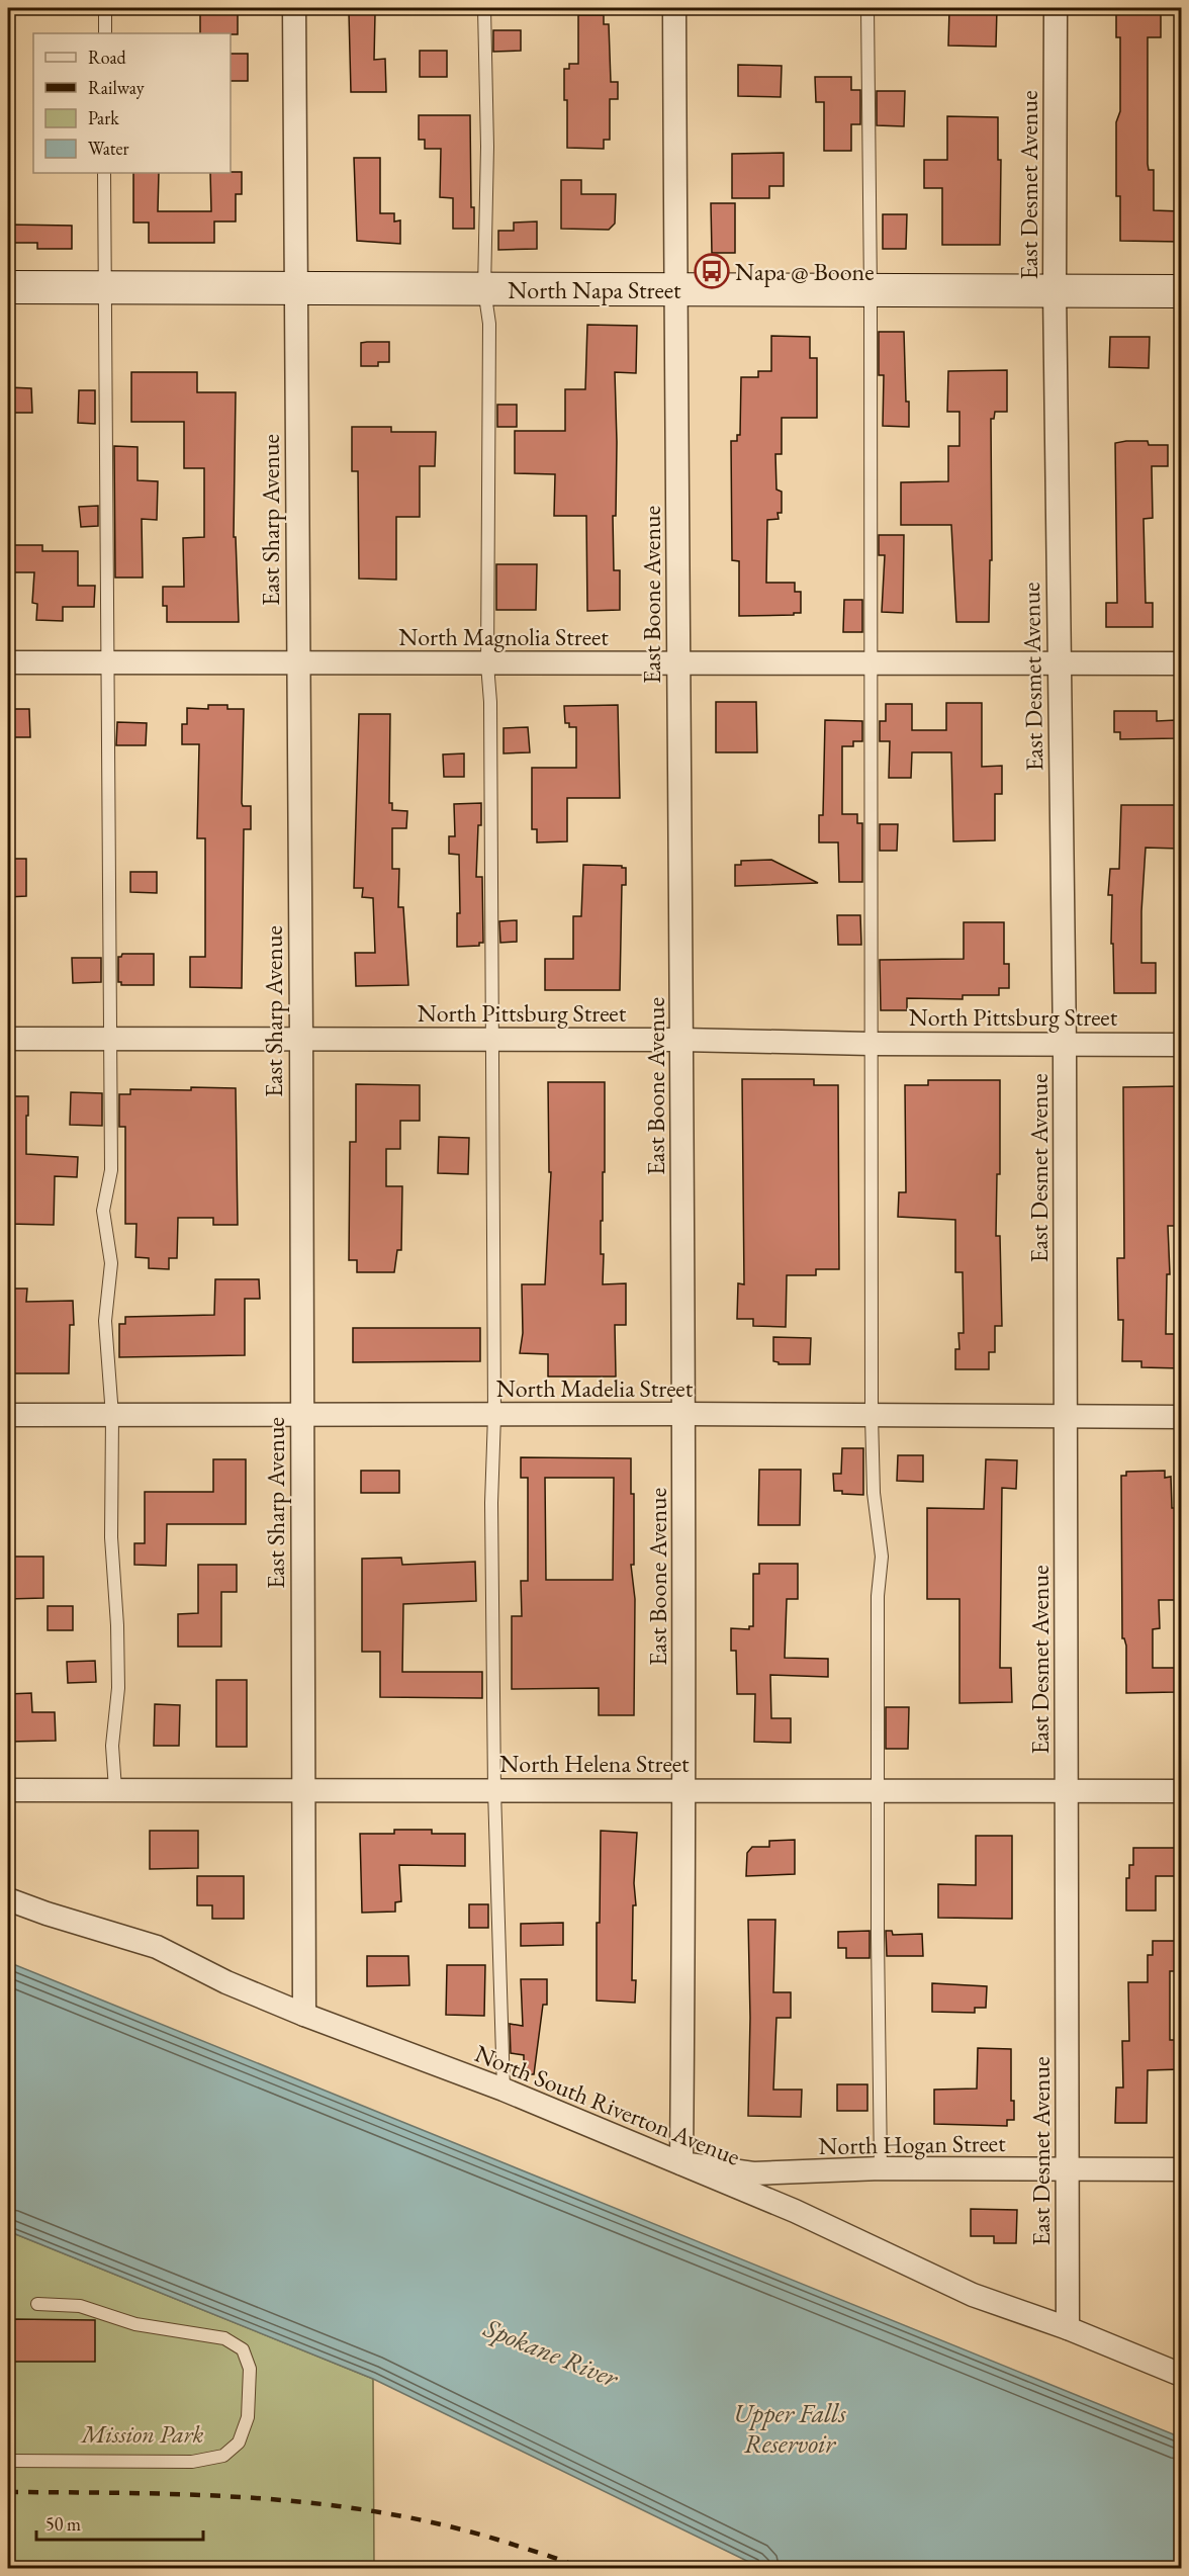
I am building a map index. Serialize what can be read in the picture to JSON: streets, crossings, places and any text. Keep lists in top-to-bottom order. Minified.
{"streets":{"main road":["North Napa Street"],"street":["East Desmet Avenue","East Sharp Avenue","East Boone Avenue","North Magnolia Street","North Pittsburg Street","North Madelia Street","North Helena Street","North South Riverton Avenue","North Hogan Street"]},"crossings":[["East Desmet Avenue","North Napa Street"],["East Desmet Avenue","North Magnolia Street"],["East Desmet Avenue","North Pittsburg Street"],["East Desmet Avenue","North Madelia Street"],["East Desmet Avenue","North Helena Street"],["East Desmet Avenue","North South Riverton Avenue"],["East Desmet Avenue","North Hogan Street"],["North Napa Street","East Sharp Avenue"],["North Napa Street","East Boone Avenue"],["East Sharp Avenue","North Magnolia Street"],["East Sharp Avenue","North Pittsburg Street"],["East Sharp Avenue","North Madelia Street"],["East Sharp Avenue","North Helena Street"],["East Sharp Avenue","North South Riverton Avenue"],["East Boone Avenue","North Magnolia Street"],["East Boone Avenue","North Pittsburg Street"],["East Boone Avenue","North Madelia Street"],["East Boone Avenue","North Helena Street"],["East Boone Avenue","North South Riverton Avenue"],["East Boone Avenue","North Hogan Street"],["North South Riverton Avenue","North Hogan Street"]],"water":["Spokane River","Upper Falls Reservoir"],"parks":["Mission Park"],"places":{"bus stop":["Napa @ Boone"]},"legend":["Road","Railway","Park","Water"],"scale_bar":"50 m"}
